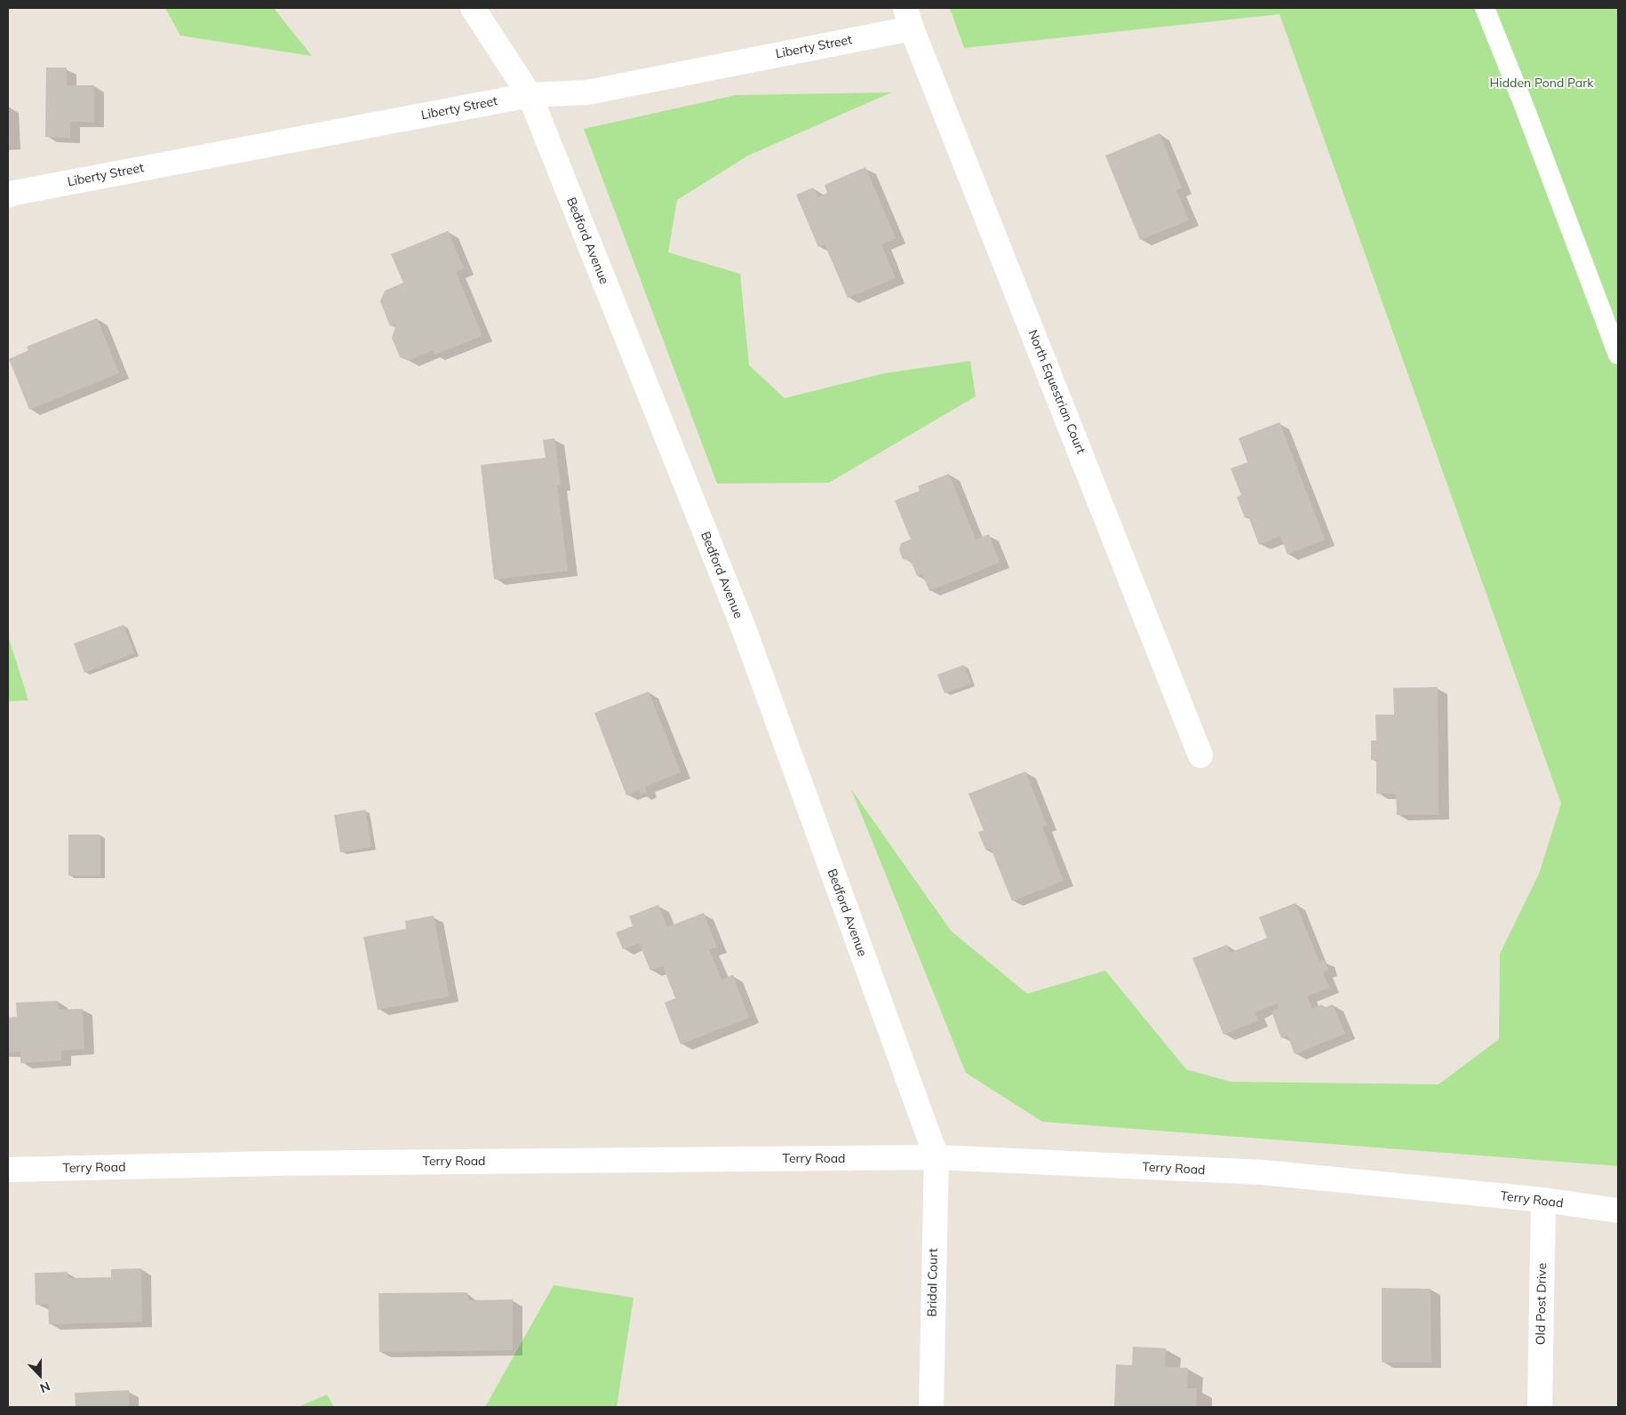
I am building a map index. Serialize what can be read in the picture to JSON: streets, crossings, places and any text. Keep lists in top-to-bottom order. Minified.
{"streets":{"street":["Liberty Street","Bedford Avenue","North Equestrian Court","Terry Road","Bridal Court","Old Post Drive"]},"crossings":[["Liberty Street","Bedford Avenue"],["Liberty Street","North Equestrian Court"],["Bedford Avenue","Terry Road"],["Bedford Avenue","Bridal Court"],["Terry Road","Bridal Court"],["Terry Road","Old Post Drive"]],"parks":["Hidden Pond Park"],"north":"bottom"}
